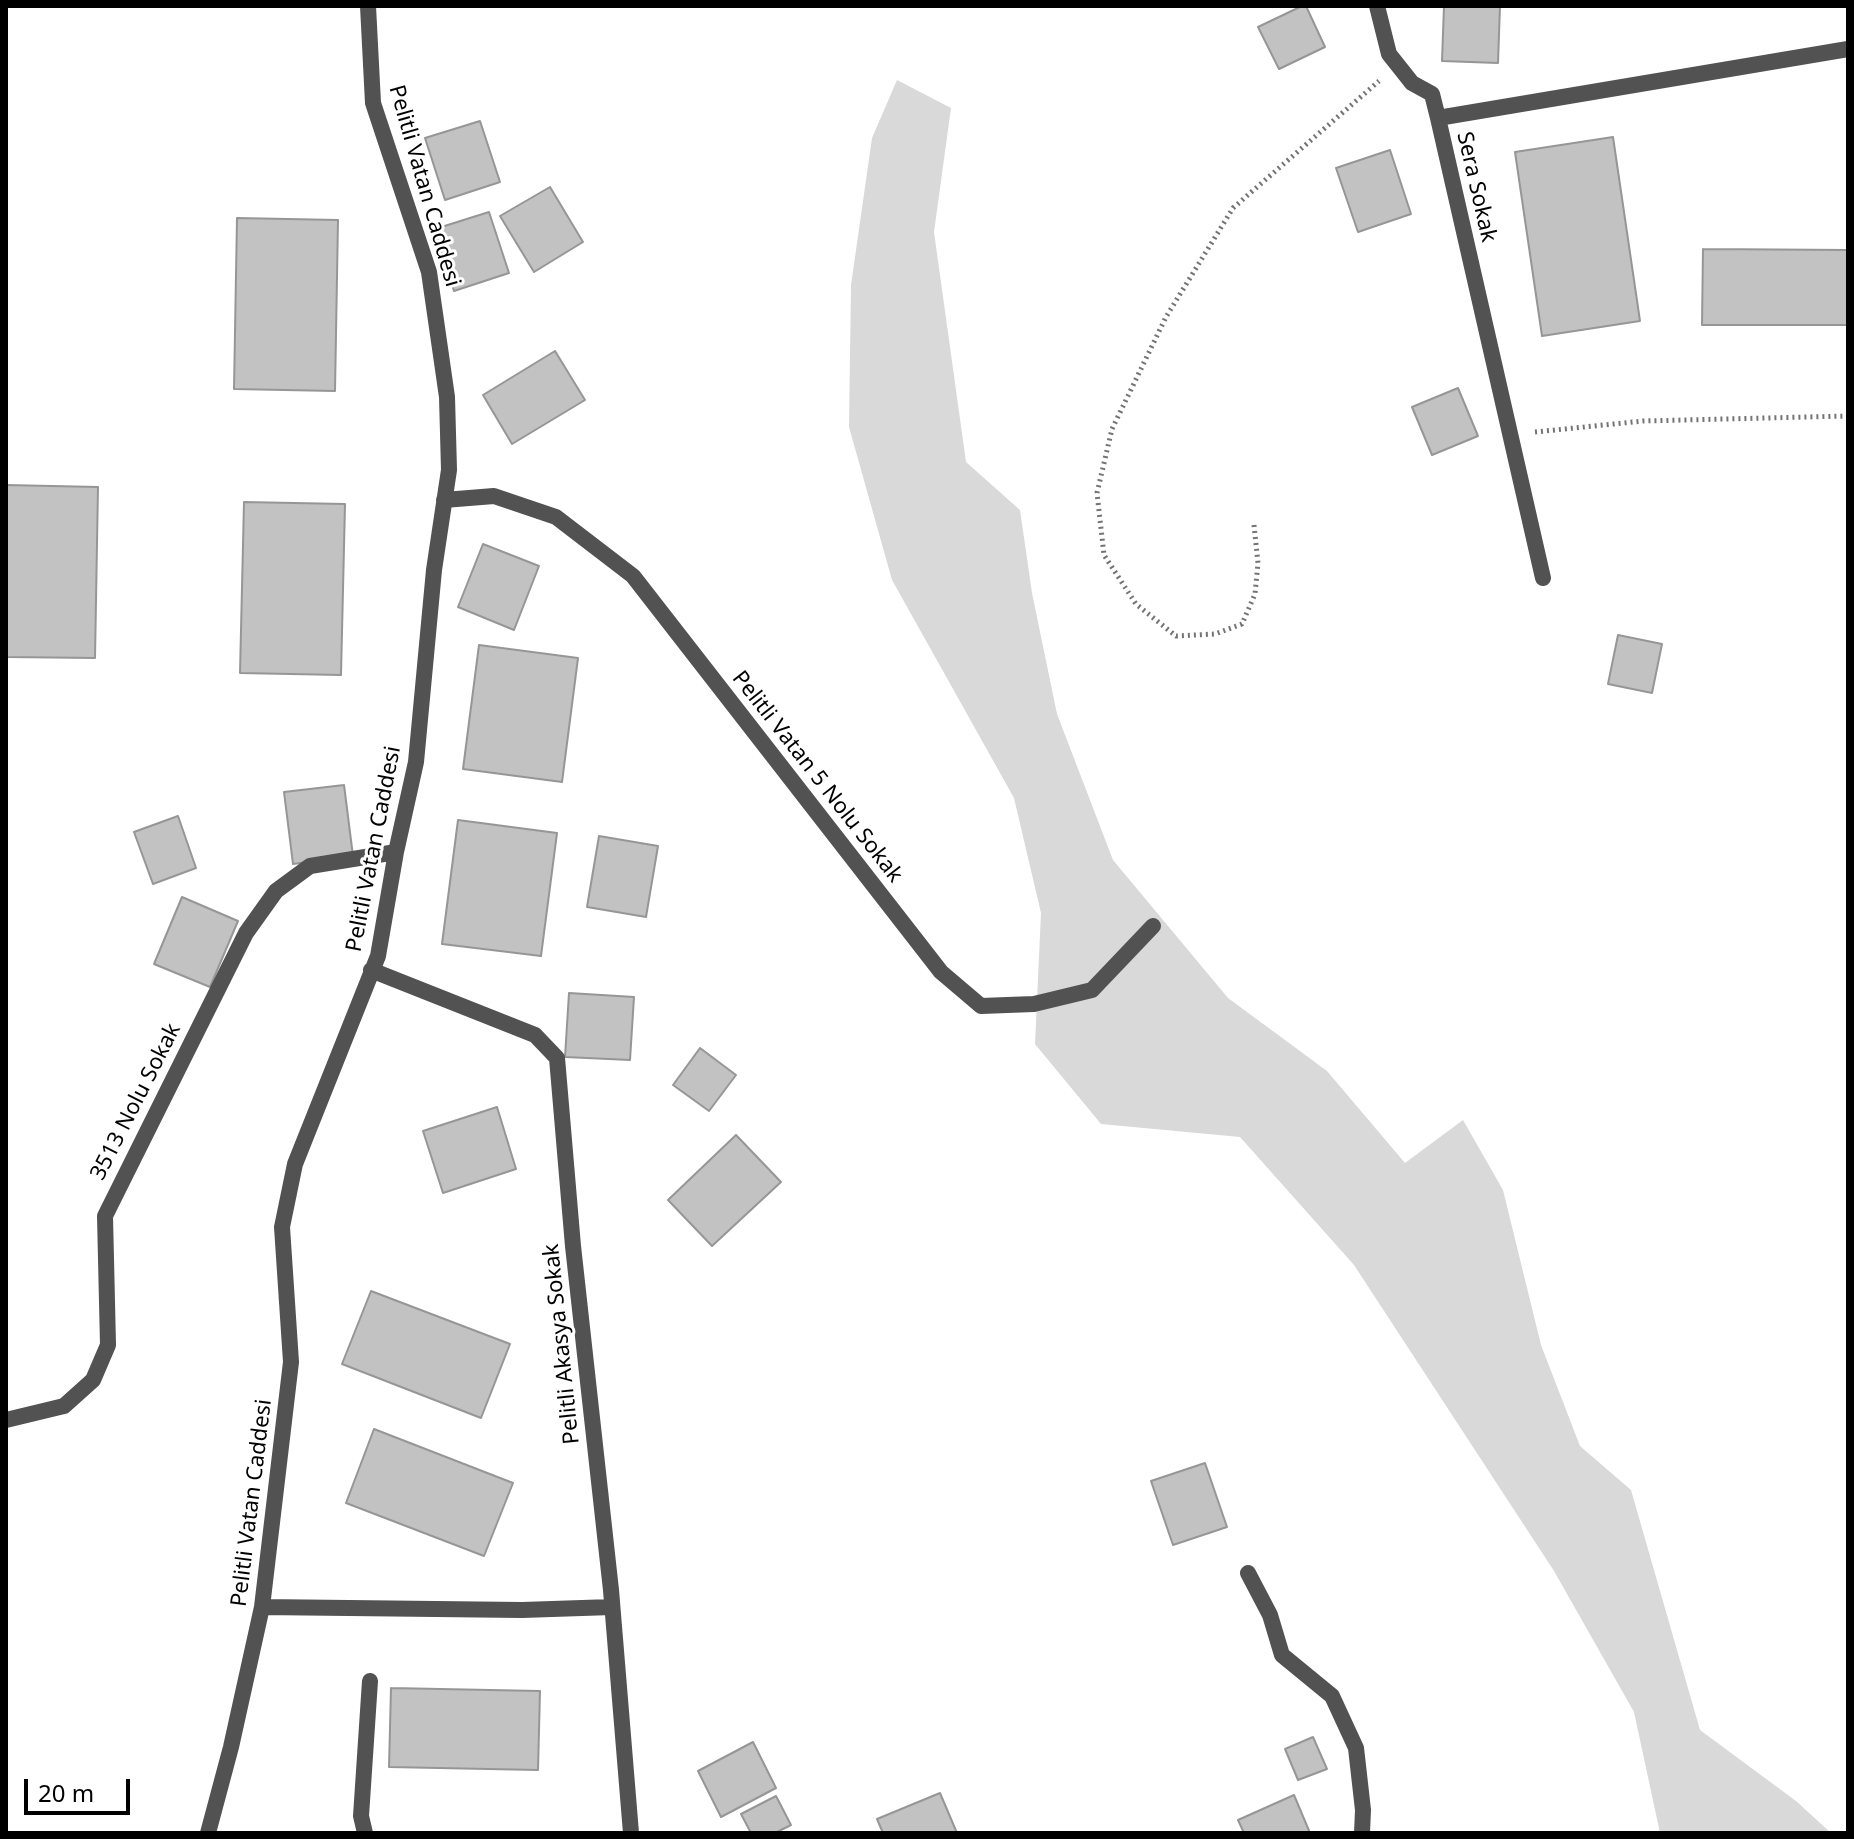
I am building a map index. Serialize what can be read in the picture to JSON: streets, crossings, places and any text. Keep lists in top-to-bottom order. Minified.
{"streets":{"street":["Pelitli Vatan Caddesi","Sera Sokak","Pelitli Vatan 5 Nolu Sokak","3513 Nolu Sokak","Pelitli Akasya Sokak"]},"crossings":[["Pelitli Vatan Caddesi","Pelitli Vatan 5 Nolu Sokak"],["Pelitli Vatan Caddesi","3513 Nolu Sokak"],["Pelitli Vatan Caddesi","Pelitli Akasya Sokak"]],"scale_bar":"20 m"}
